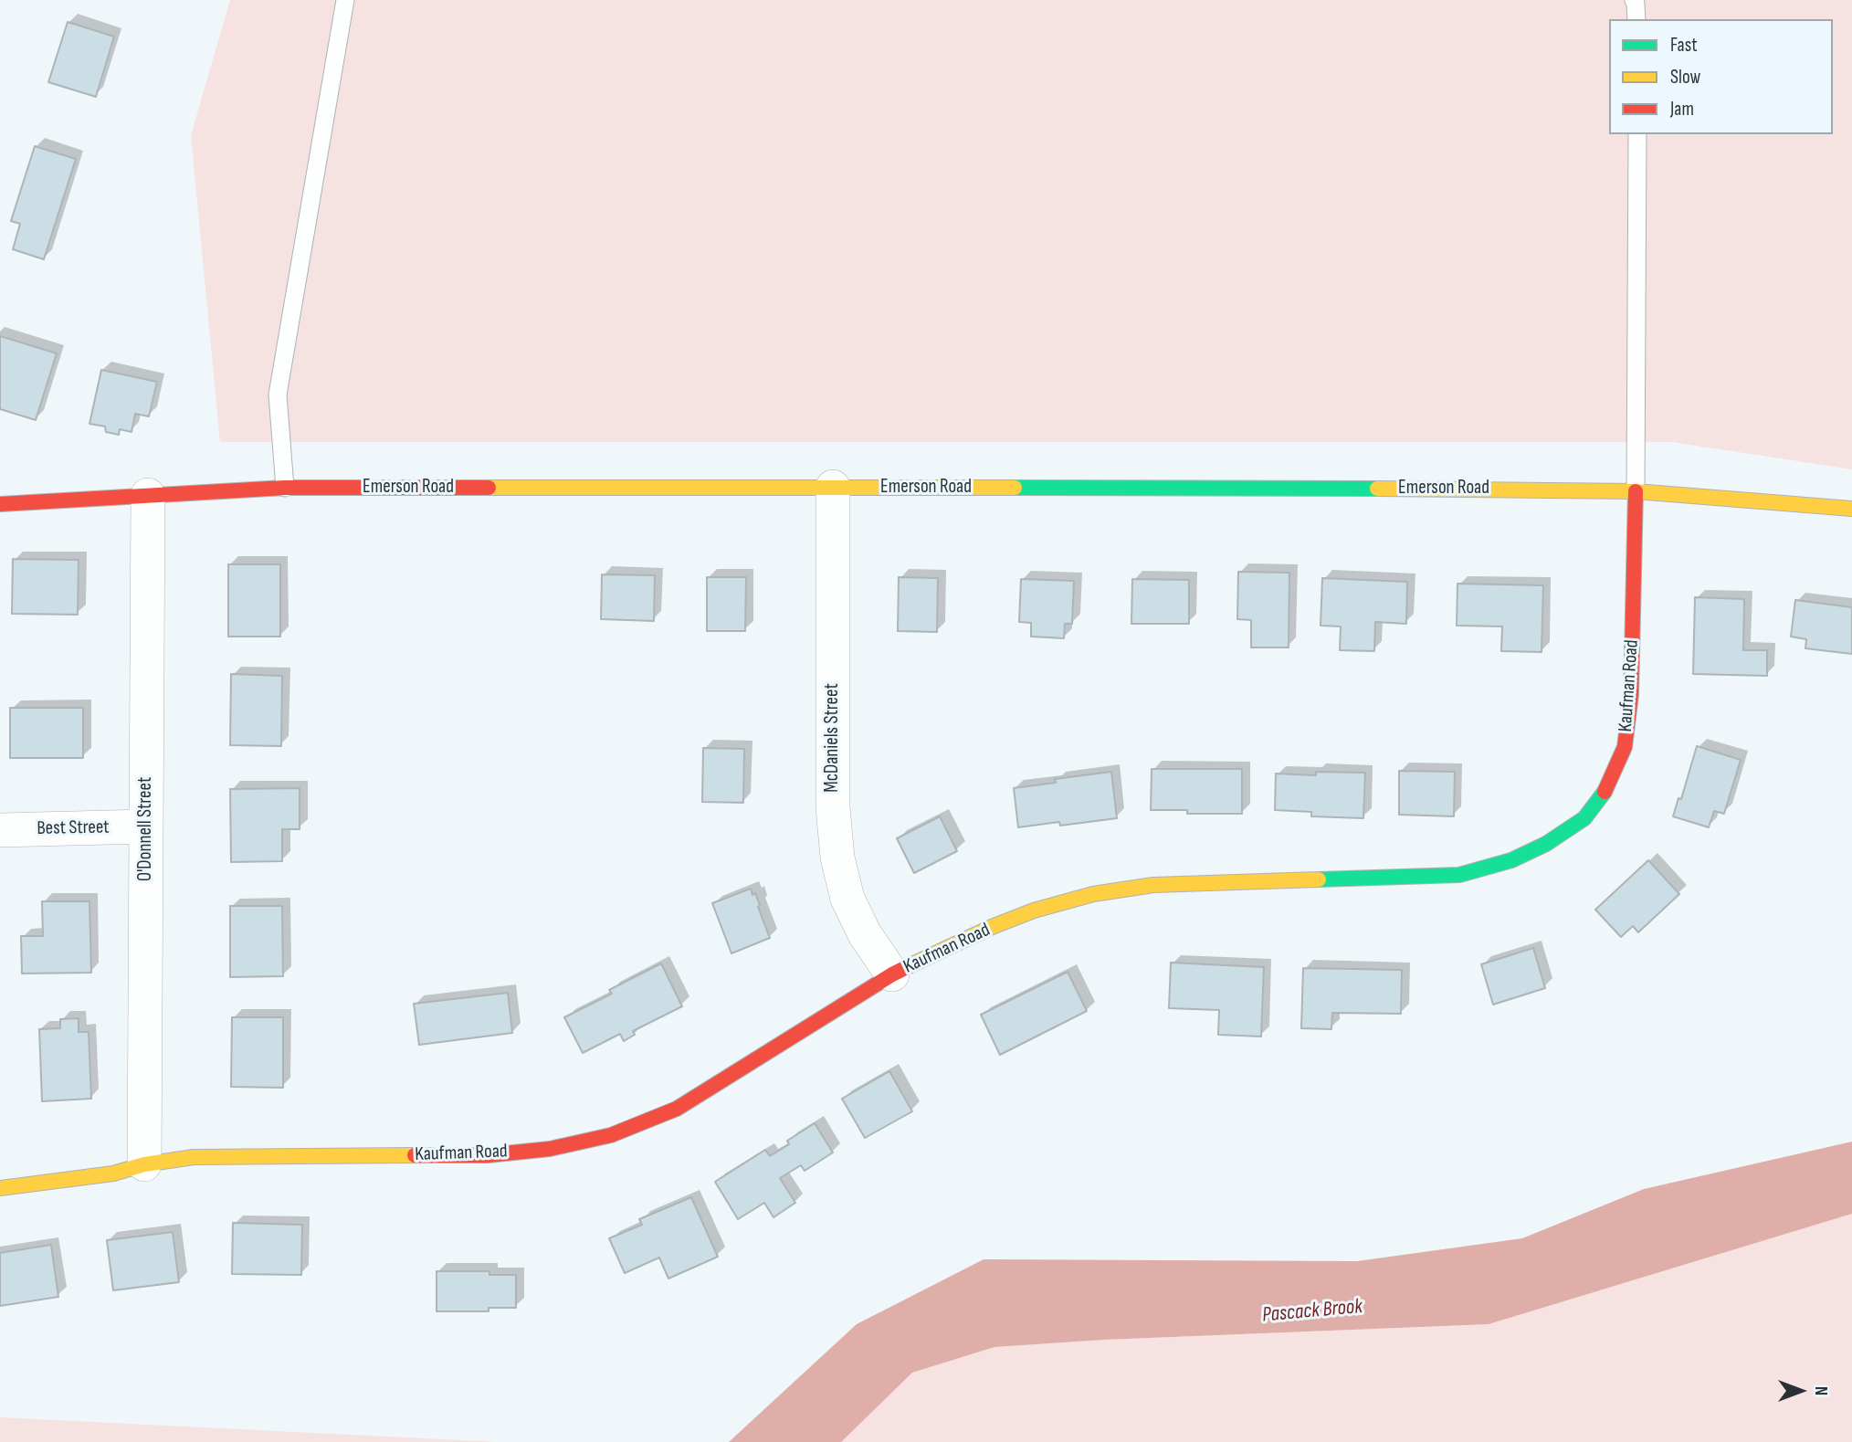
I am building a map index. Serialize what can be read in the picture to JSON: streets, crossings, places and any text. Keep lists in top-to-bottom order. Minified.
{"streets":{"street":["Emerson Road","Kaufman Road","McDaniels Street","Best Street","O'Donnell Street"]},"crossings":[["Emerson Road","Kaufman Road"],["Emerson Road","McDaniels Street"],["Emerson Road","O'Donnell Street"],["Kaufman Road","McDaniels Street"],["Kaufman Road","O'Donnell Street"],["Best Street","O'Donnell Street"]],"water":["Pascack Brook"],"legend":["Fast","Slow","Jam"],"north":"right"}
